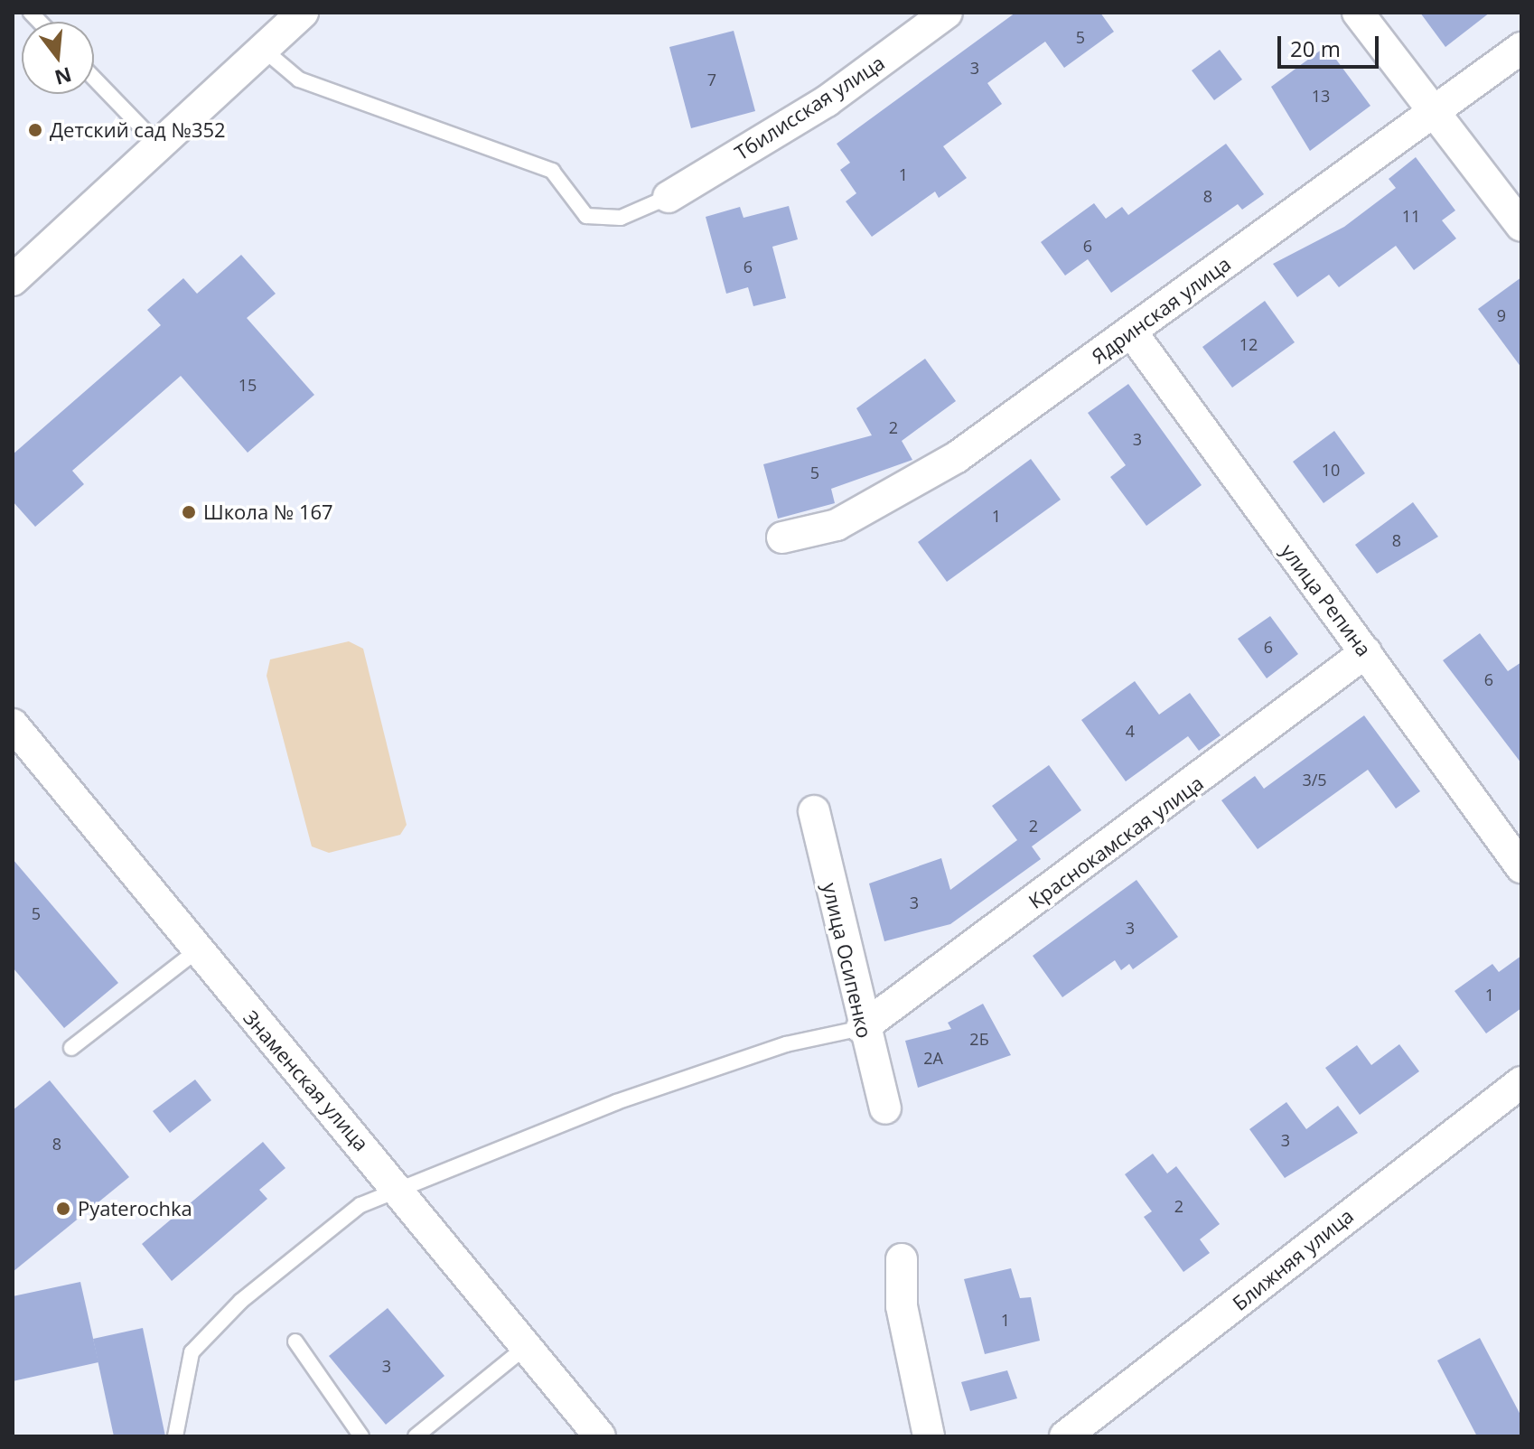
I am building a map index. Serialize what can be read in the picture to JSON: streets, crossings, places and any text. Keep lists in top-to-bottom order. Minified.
{"streets":{"street":["Тбилисская улица","Ядринская улица","улица Репина","Краснокамская улица","улица Осипенко","Знаменская улица","Ближняя улица"]},"crossings":[["Ядринская улица","улица Репина"],["улица Репина","Краснокамская улица"],["Краснокамская улица","улица Осипенко"]],"places":["Детский сад №352","Школа № 167","Pyaterochka"],"house_numbers":["5","3","7","13","1","8","11","6","6","9","12","15","2","3","10","5","1","8","6","6","4","3/5","2","3","5","3","1","2Б","2А","3","8","2","1","3"],"scale_bar":"20 m","north":"bottom"}
